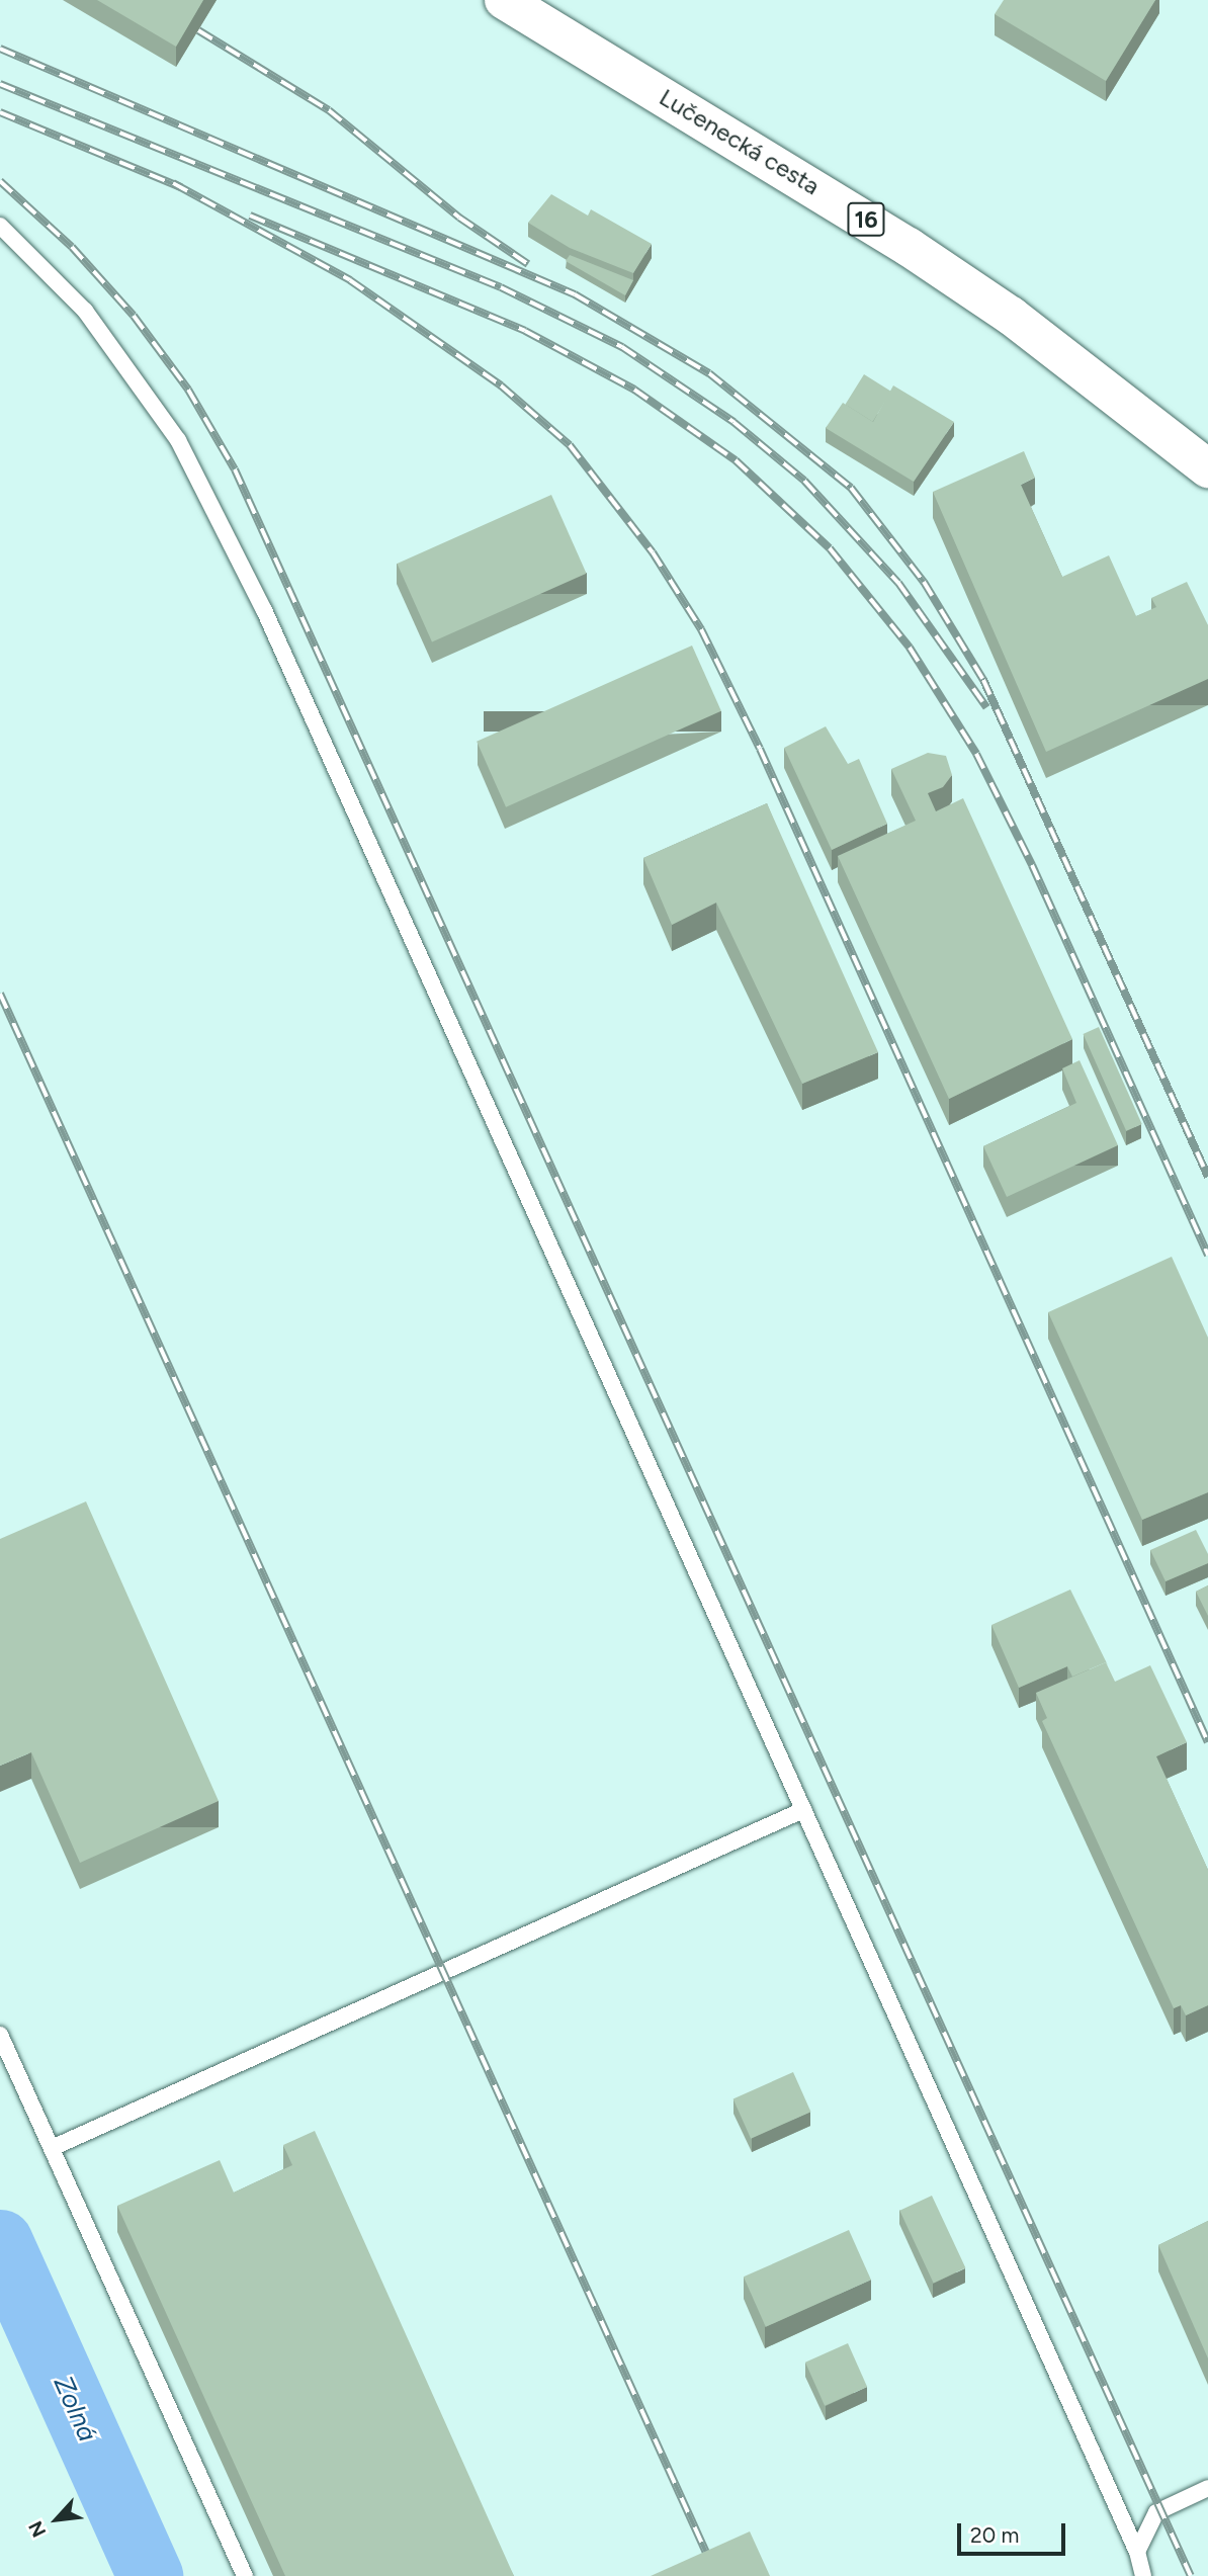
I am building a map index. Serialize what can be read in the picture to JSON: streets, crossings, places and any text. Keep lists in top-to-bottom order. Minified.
{"streets":{"main road":["Lučenecká cesta","16"]},"water":["Zolná"],"scale_bar":"20 m","north":"bottom left"}
